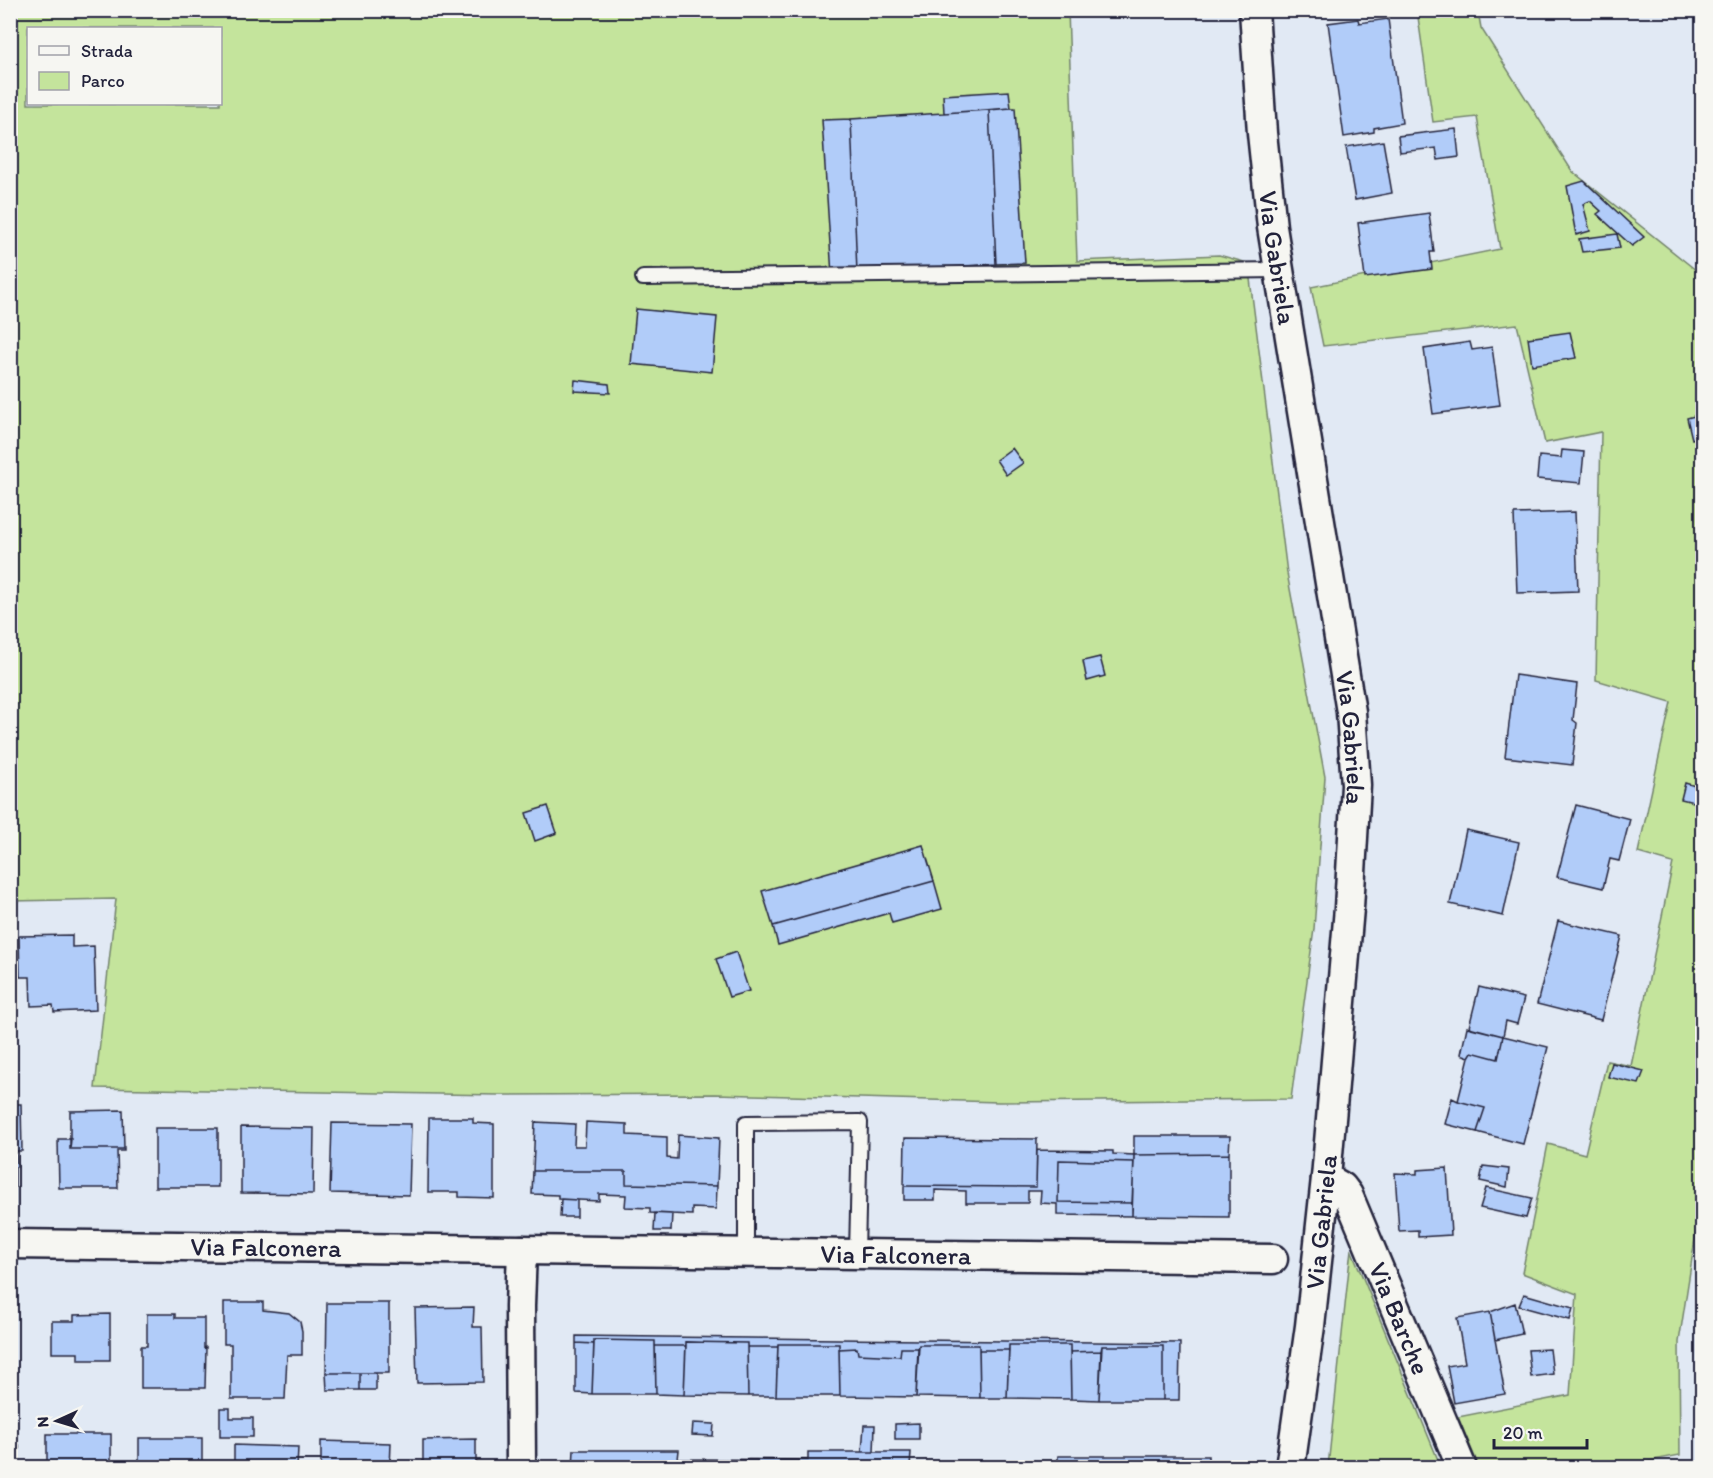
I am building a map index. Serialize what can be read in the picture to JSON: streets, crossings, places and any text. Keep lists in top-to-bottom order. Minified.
{"streets":{"street":["Via Gabriela","Via Falconera","Via Barche"]},"crossings":[["Via Gabriela","Via Barche"]],"legend":["Strada","Parco"],"scale_bar":"20 m","north":"left"}
